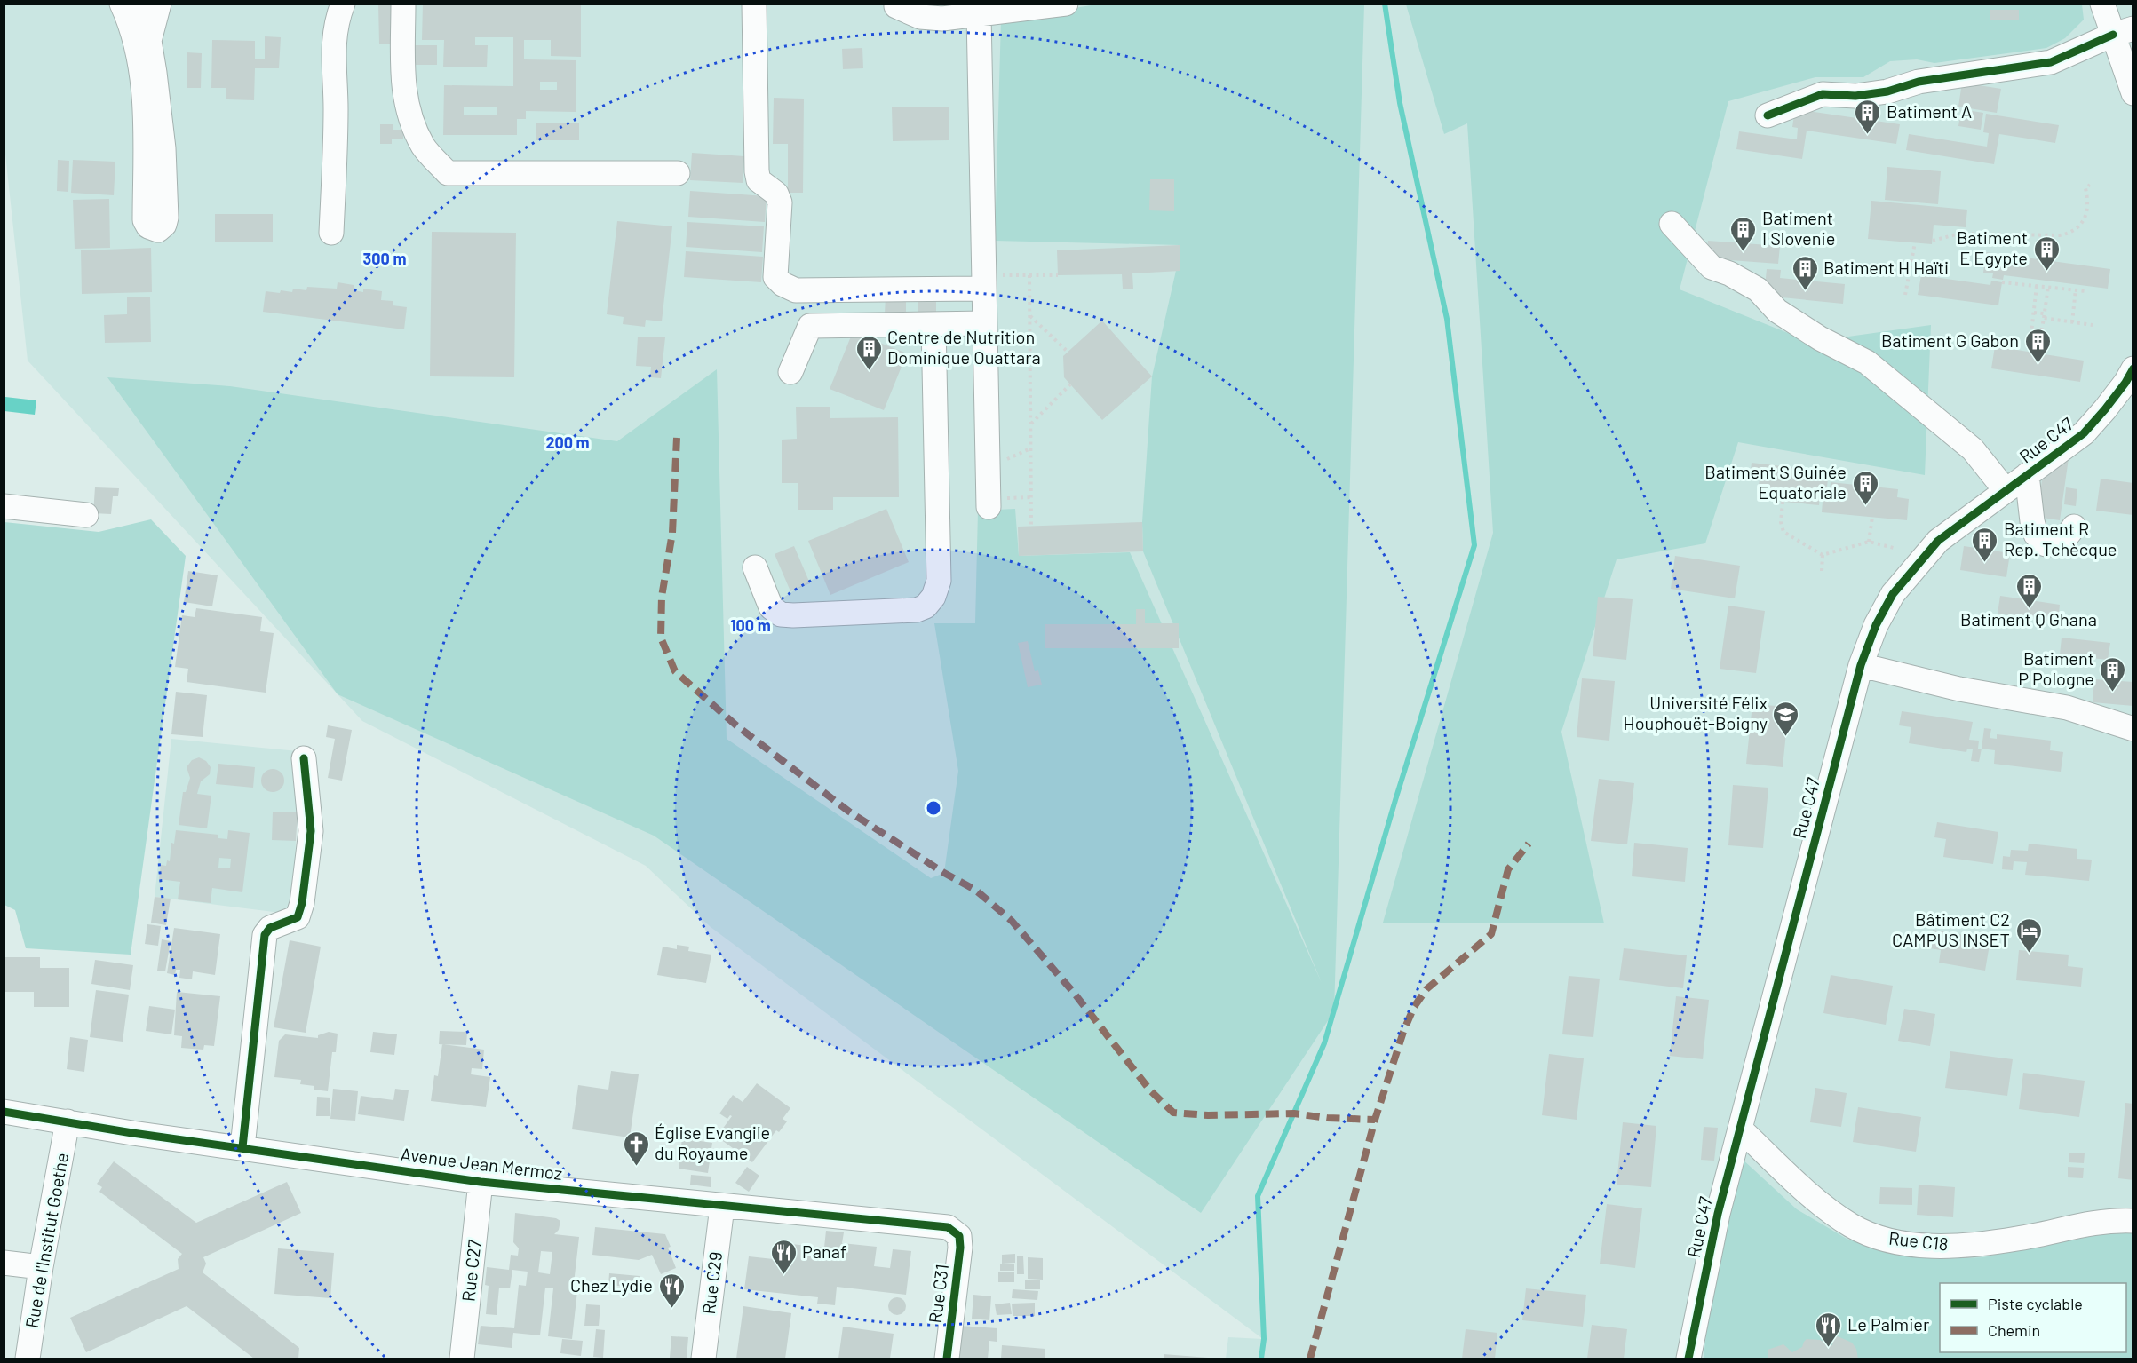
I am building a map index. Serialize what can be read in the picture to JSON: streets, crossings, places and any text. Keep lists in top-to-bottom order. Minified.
{"streets":{"street":["Rue C47","Avenue Jean Mermoz","Rue de l'Institut Goethe","Rue C18","Rue C27","Rue C29","Rue C31"]},"crossings":[["Rue C47","Rue C18"],["Avenue Jean Mermoz","Rue de l'Institut Goethe"],["Avenue Jean Mermoz","Rue C27"],["Avenue Jean Mermoz","Rue C29"],["Avenue Jean Mermoz","Rue C31"]],"places":{"building":["Batiment A","Batiment I Slovenie","Batiment E Egypte","Batiment H Haïti","Batiment G Gabon","Centre de Nutrition Dominique Ouattara","Batiment S Guinée Equatoriale","Batiment R Rep. Tchècque","Batiment Q Ghana","Batiment P Pologne"],"school or university":["Université Félix Houphouët-Boigny"],"hotel":["Bâtiment C2 CAMPUS INSET"],"church":["Église Evangile du Royaume"],"restaurant":["Panaf","Chez Lydie","Le Palmier"]},"legend":["Piste cyclable","Chemin"],"rings":["300 m","200 m","100 m"]}
